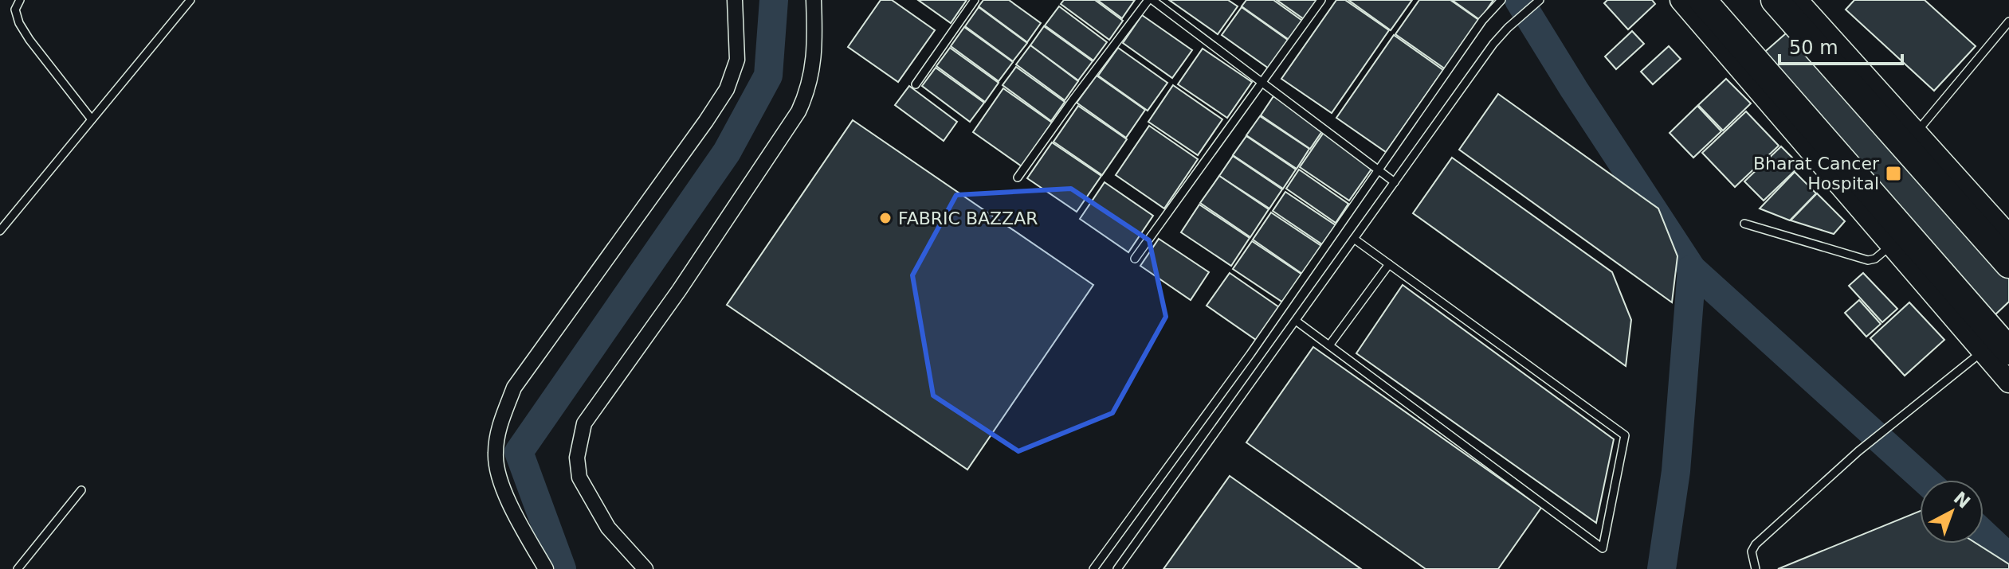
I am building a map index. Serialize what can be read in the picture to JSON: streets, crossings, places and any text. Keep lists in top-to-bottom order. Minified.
{"places":{"transit":["Bharat Cancer Hospital"],"other":["FABRIC BAZZAR"]},"scale_bar":"50 m","north":"top right"}
